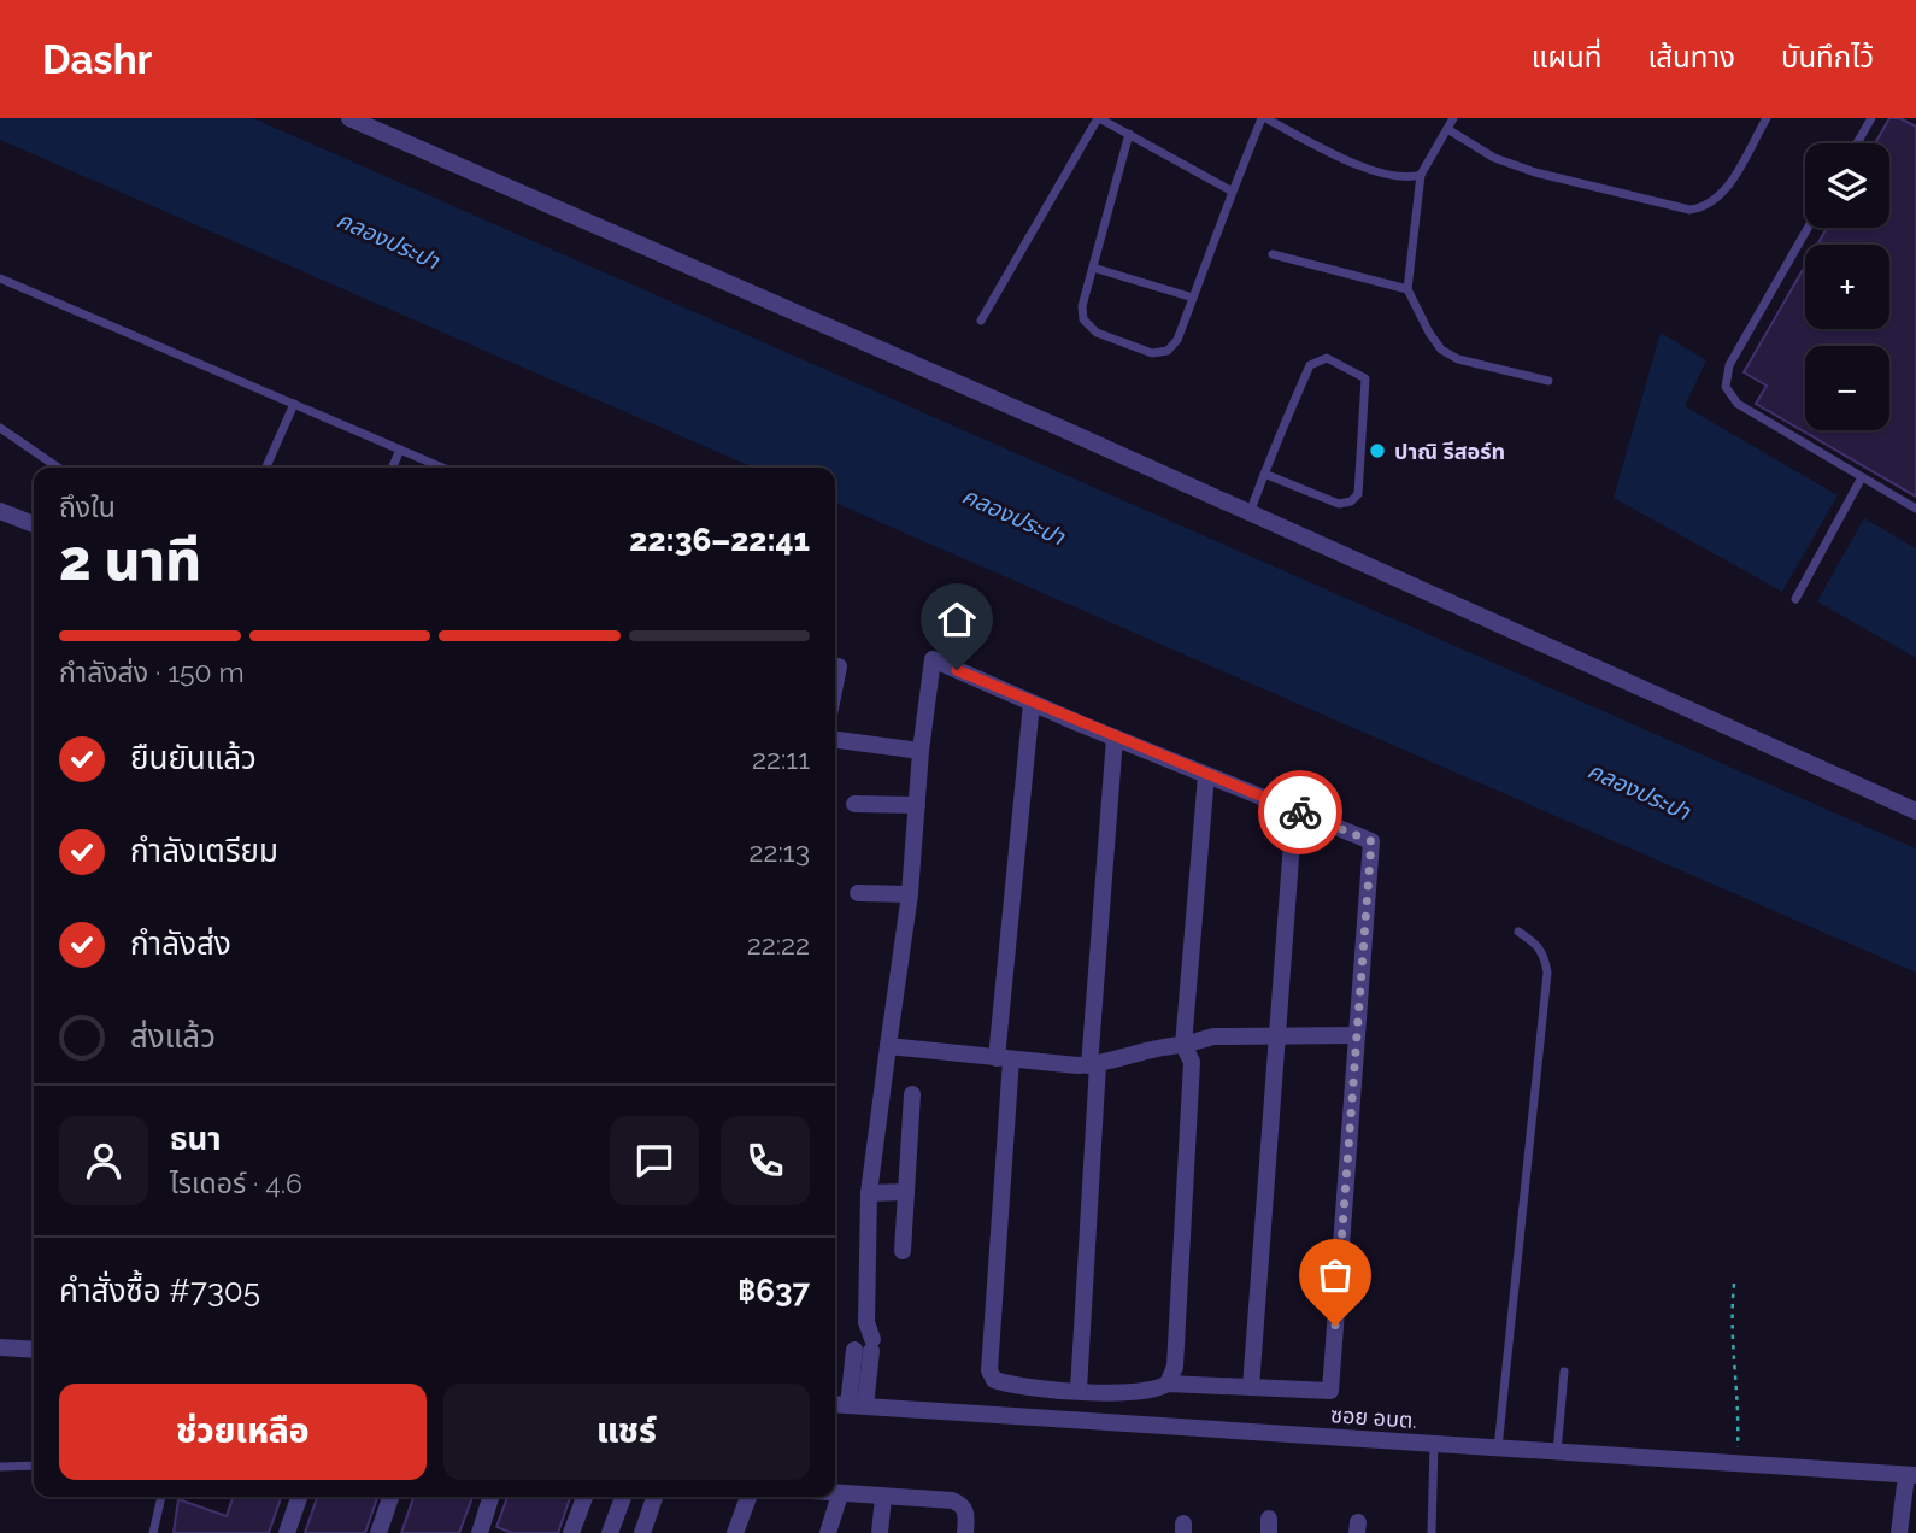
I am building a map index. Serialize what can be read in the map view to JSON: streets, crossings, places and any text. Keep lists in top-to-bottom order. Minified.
{"streets":{"street":["ซอย อบต."]},"water":["คลองประปา"],"places":["ปาณิ รีสอร์ท"],"page":{"header":"Dashr","nav":["แผนที่","เส้นทาง","บันทึกไว้"],"map_buttons":["+","−"],"heading":["2 นาที","ถึงใน","22:36–22:41"],"panel":["ธนา","ไรเดอร์ · 4.6","คำสั่งซื้อ #7305","฿637"],"bar":"กำลังส่ง · 150 m","list":[["ยืนยันแล้ว","22:11"],["กำลังเตรียม","22:13"],["กำลังส่ง","22:22"],"ส่งแล้ว"],"buttons":["ช่วยเหลือ","แชร์"]}}
